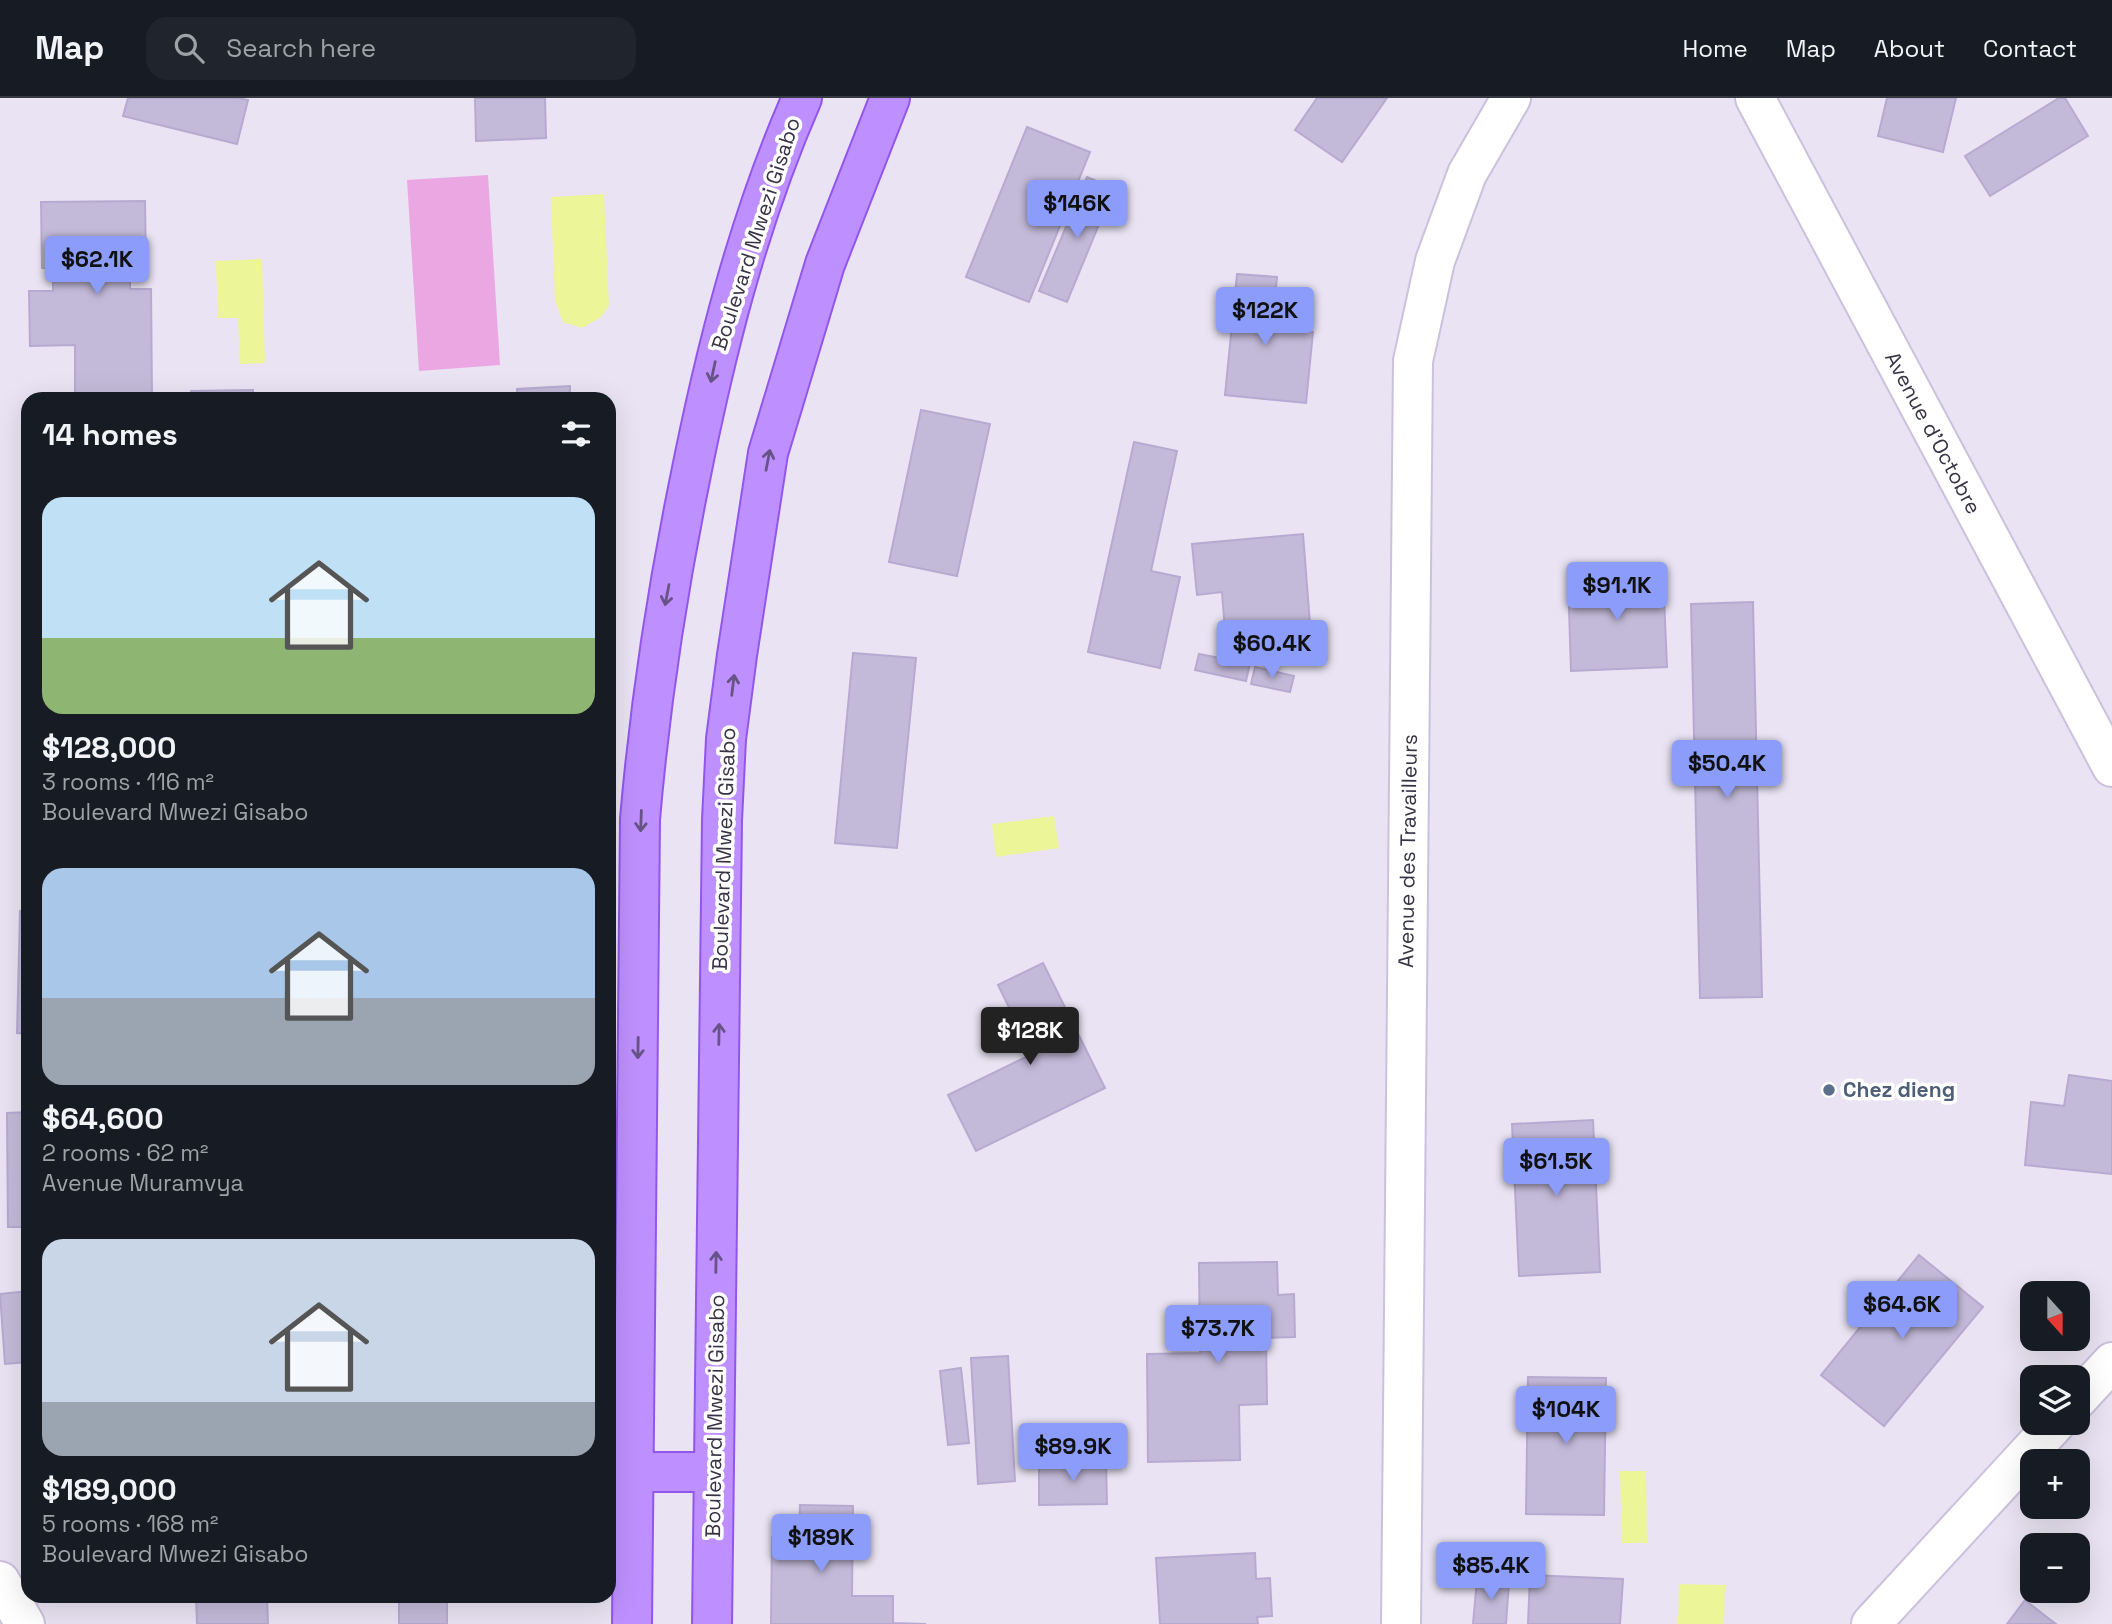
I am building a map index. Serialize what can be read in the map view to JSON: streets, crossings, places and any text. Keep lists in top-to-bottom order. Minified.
{"streets":{"main road":["Boulevard Mwezi Gisabo"],"street":["Avenue d'Octobre","Avenue des Travailleurs"]},"places":["Chez dieng"],"north":"bottom","page":{"header":"Map","search":"Search here","nav":["Home","Map","About","Contact"],"price":["$146K","$62.1K","$122K","$91.1K","$60.4K","$50.4K","$128K","$61.5K","$64.6K","$73.7K","$104K","$89.9K","$189K","$85.4K"],"heading":"14 homes","list":[{"name":"$128,000","note":"3 rooms · 116 m² · Boulevard Mwezi Gisabo"},{"name":"$64,600","note":"2 rooms · 62 m² · Avenue Muramvya"},{"name":"$189,000","note":"5 rooms · 168 m² · Boulevard Mwezi Gisabo"}],"map_buttons":["+","−"]}}
